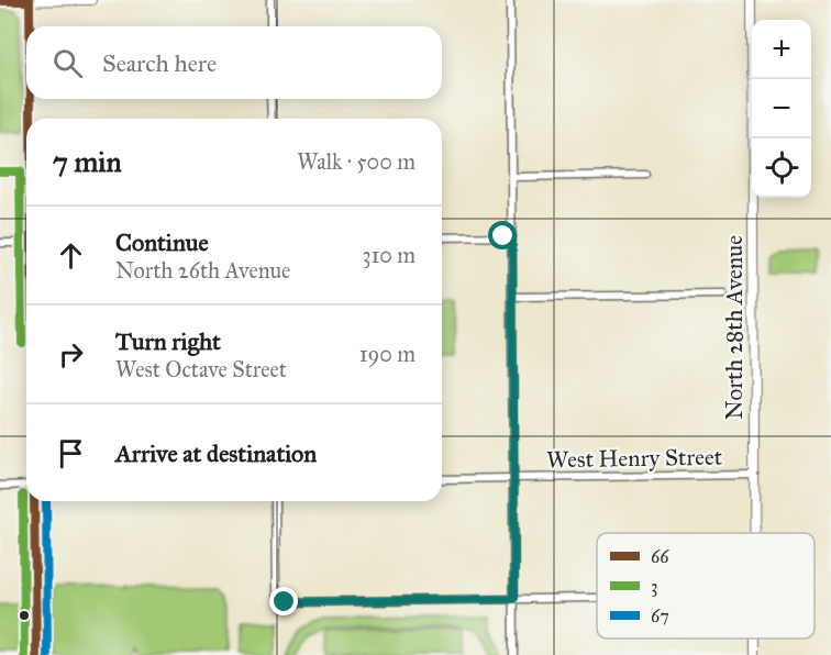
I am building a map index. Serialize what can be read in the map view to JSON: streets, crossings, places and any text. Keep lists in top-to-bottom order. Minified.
{"streets":{"street":["North 28th Avenue","West Henry Street"]},"crossings":[["North 28th Avenue","West Henry Street"]],"lines":["transit line 66","transit line 3","transit line 67"],"legend":["66","3","67"],"page":{"map_buttons":["+","−"],"search":"Search here","heading":["7 min","Walk · 500 m"],"list":[["Continue","North 26th Avenue","310 m"],["Turn right","West Octave Street","190 m"],"Arrive at destination"]}}
